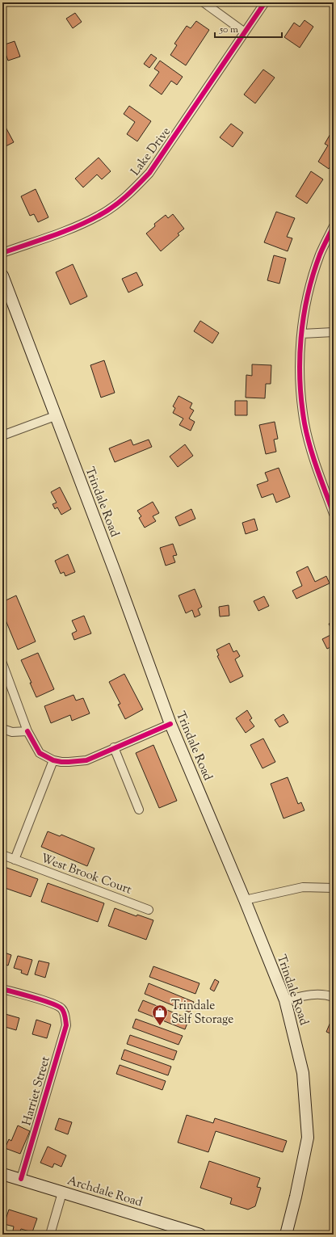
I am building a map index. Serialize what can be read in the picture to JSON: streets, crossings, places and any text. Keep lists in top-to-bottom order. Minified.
{"streets":{"main road":["Trindale Road","Archdale Road"],"street":["Lake Drive","West Brook Court","Harriet Street"]},"crossings":[["Harriet Street","Archdale Road"]],"places":{"shop":["Trindale Self Storage"]},"scale_bar":"50 m"}
